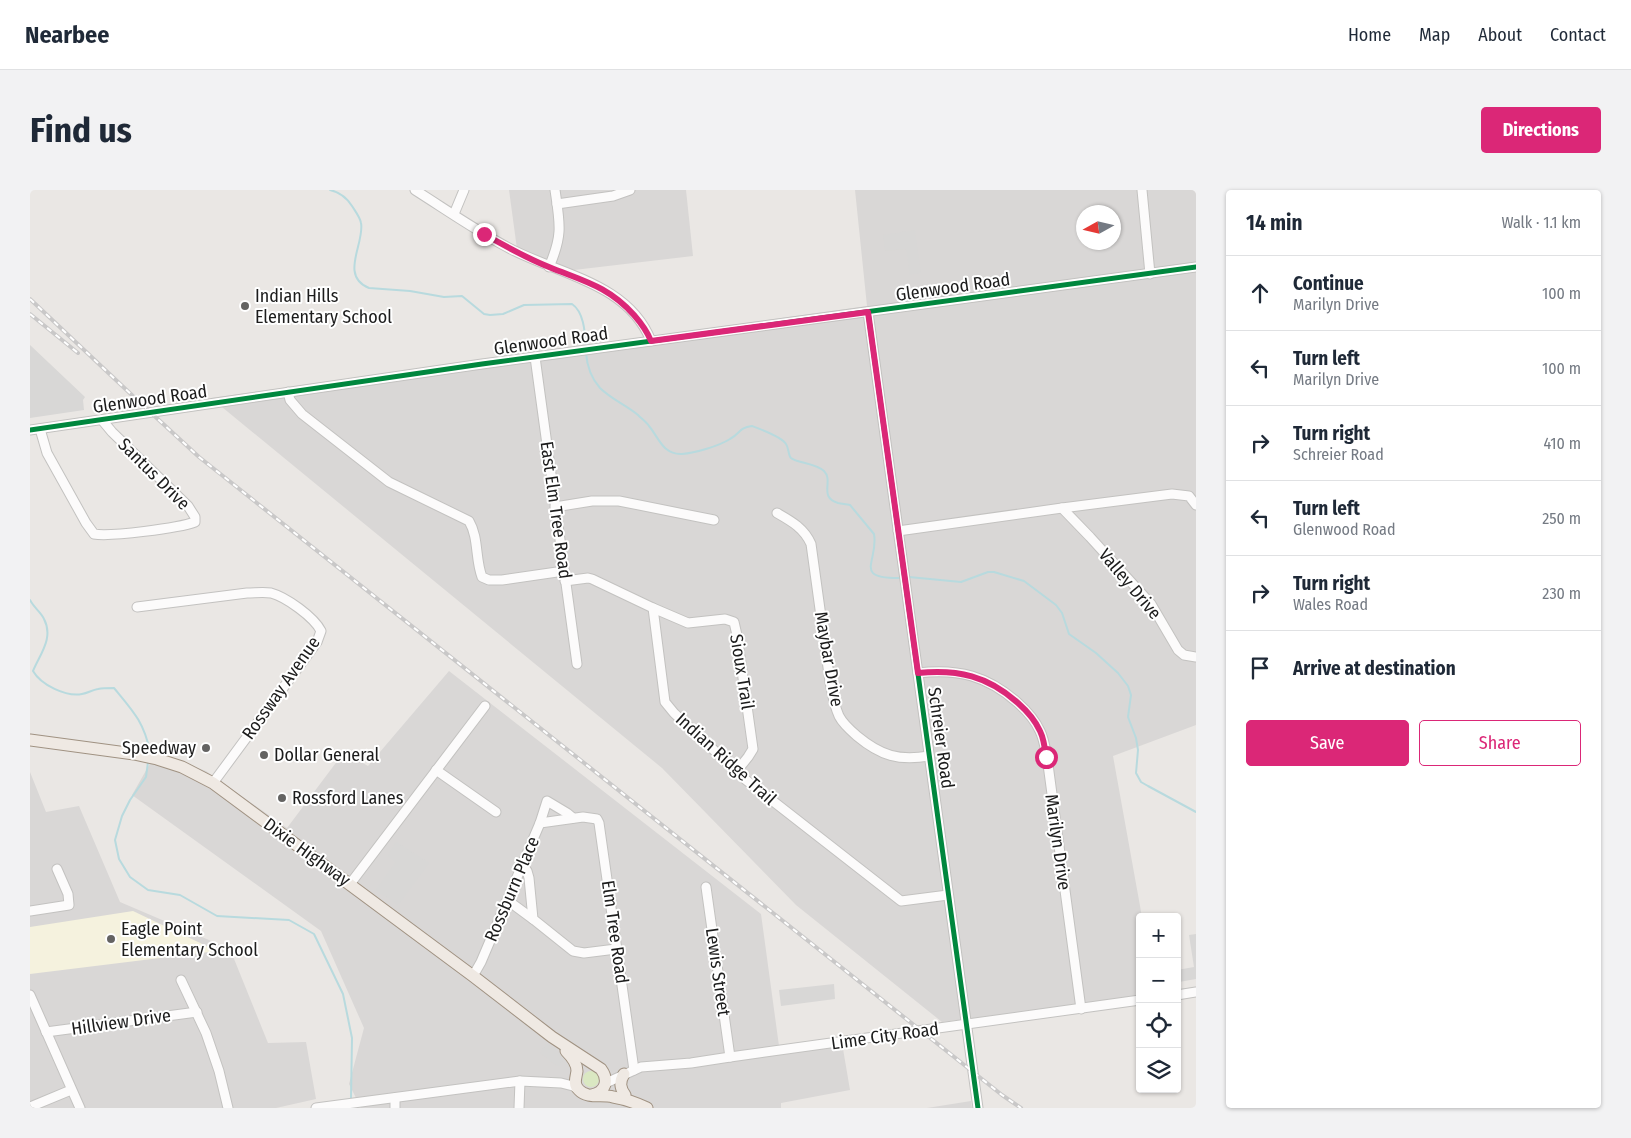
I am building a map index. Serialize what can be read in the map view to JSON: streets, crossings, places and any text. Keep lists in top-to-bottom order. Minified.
{"streets":{"main road":["Dixie Highway"],"street":["Glenwood Road","Santus Drive","East Elm Tree Road","Valley Drive","Maybar Drive","Sioux Trail","Rossway Avenue","Schreier Road","Indian Ridge Trail","Marilyn Drive","Rossburn Place","Elm Tree Road","Lewis Street","Hillview Drive","Lime City Road"]},"crossings":[["Glenwood Road","Santus Drive"],["Glenwood Road","East Elm Tree Road"],["Glenwood Road","Schreier Road"],["Maybar Drive","Schreier Road"],["Sioux Trail","Indian Ridge Trail"],["Rossway Avenue","Dixie Highway"],["Schreier Road","Indian Ridge Trail"],["Schreier Road","Marilyn Drive"],["Schreier Road","Lime City Road"],["Marilyn Drive","Lime City Road"],["Dixie Highway","Rossburn Place"],["Dixie Highway","Lime City Road"],["Rossburn Place","Elm Tree Road"],["Elm Tree Road","Lime City Road"],["Lewis Street","Lime City Road"]],"places":["Indian Hills Elementary School","Speedway","Dollar General","Rossford Lanes","Eagle Point Elementary School"],"north":"left","page":{"header":"Nearbee","nav":["Home","Map","About","Contact"],"buttons":["Directions",["Save","Share"]],"title":"Find us","heading":["14 min","Walk · 1.1 km"],"list":[["Continue","Marilyn Drive","100 m"],["Turn left","Marilyn Drive","100 m"],["Turn right","Schreier Road","410 m"],["Turn left","Glenwood Road","250 m"],["Turn right","Wales Road","230 m"],"Arrive at destination"],"map_buttons":["+","−"]}}
